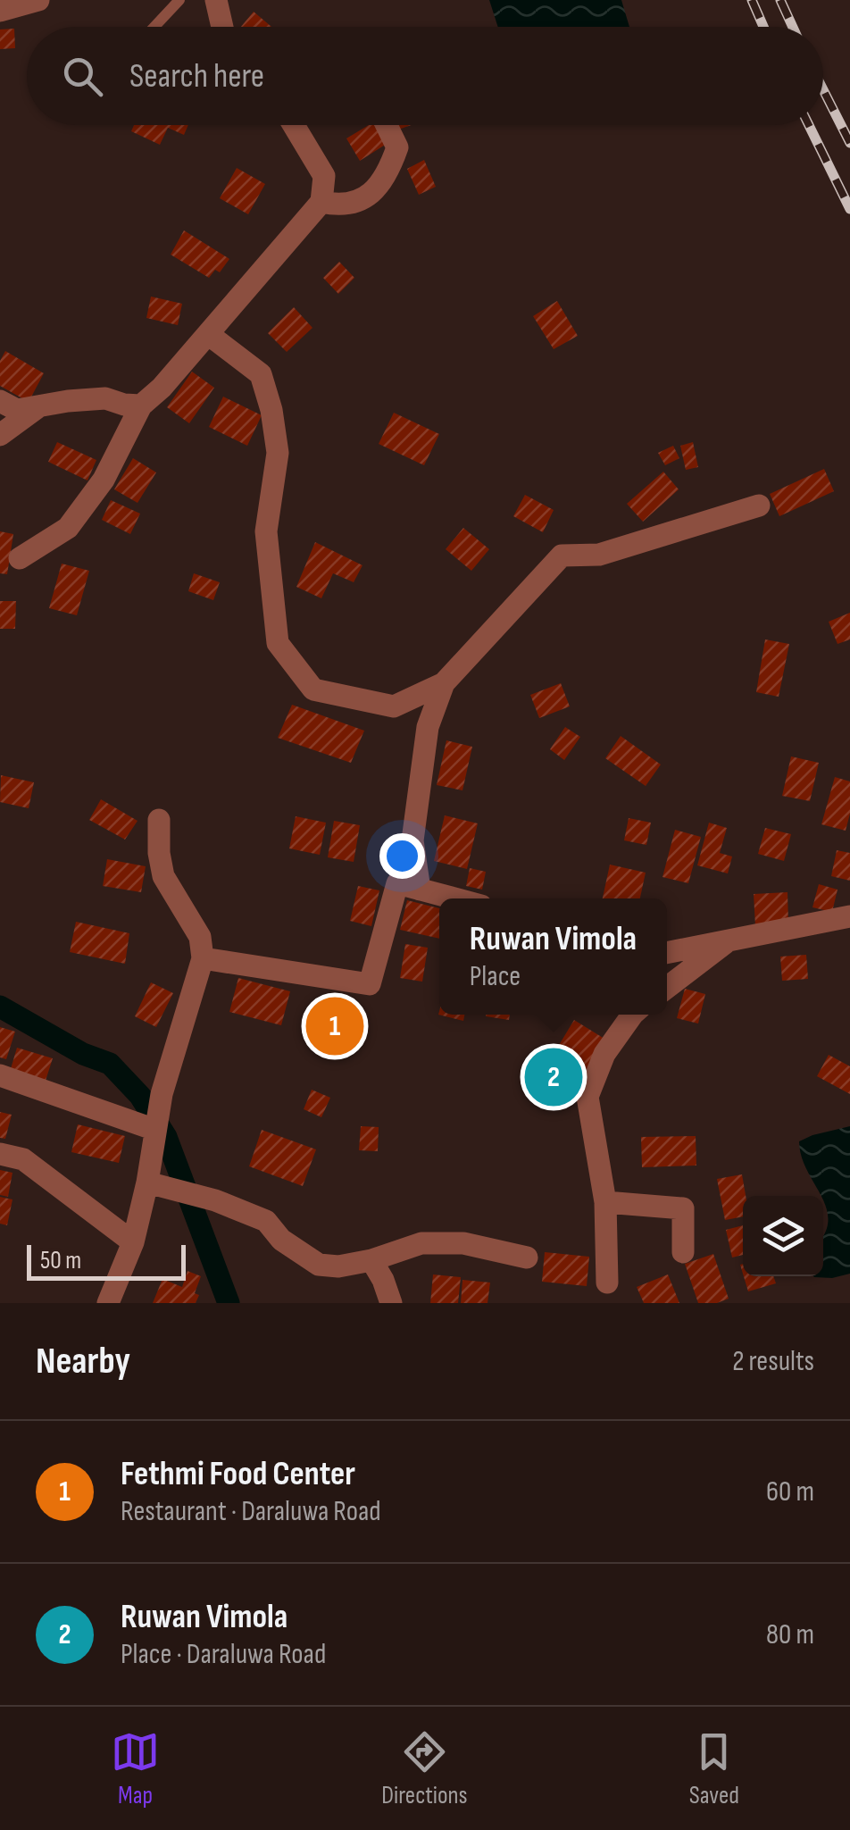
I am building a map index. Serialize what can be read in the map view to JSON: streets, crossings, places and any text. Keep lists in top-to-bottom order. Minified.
{"scale_bar":"50 m","page":{"search":"Search here","popup":["Ruwan Vimola","Place"],"pins":["1","2"],"scale":"50 m","heading":["Nearby","2 results"],"list":[{"mark":"1","name":"Fethmi Food Center","note":"Restaurant · Daraluwa Road","value":"60 m"},{"mark":"2","name":"Ruwan Vimola","note":"Place · Daraluwa Road","value":"80 m"}],"nav":["Map","Directions","Saved"]}}
